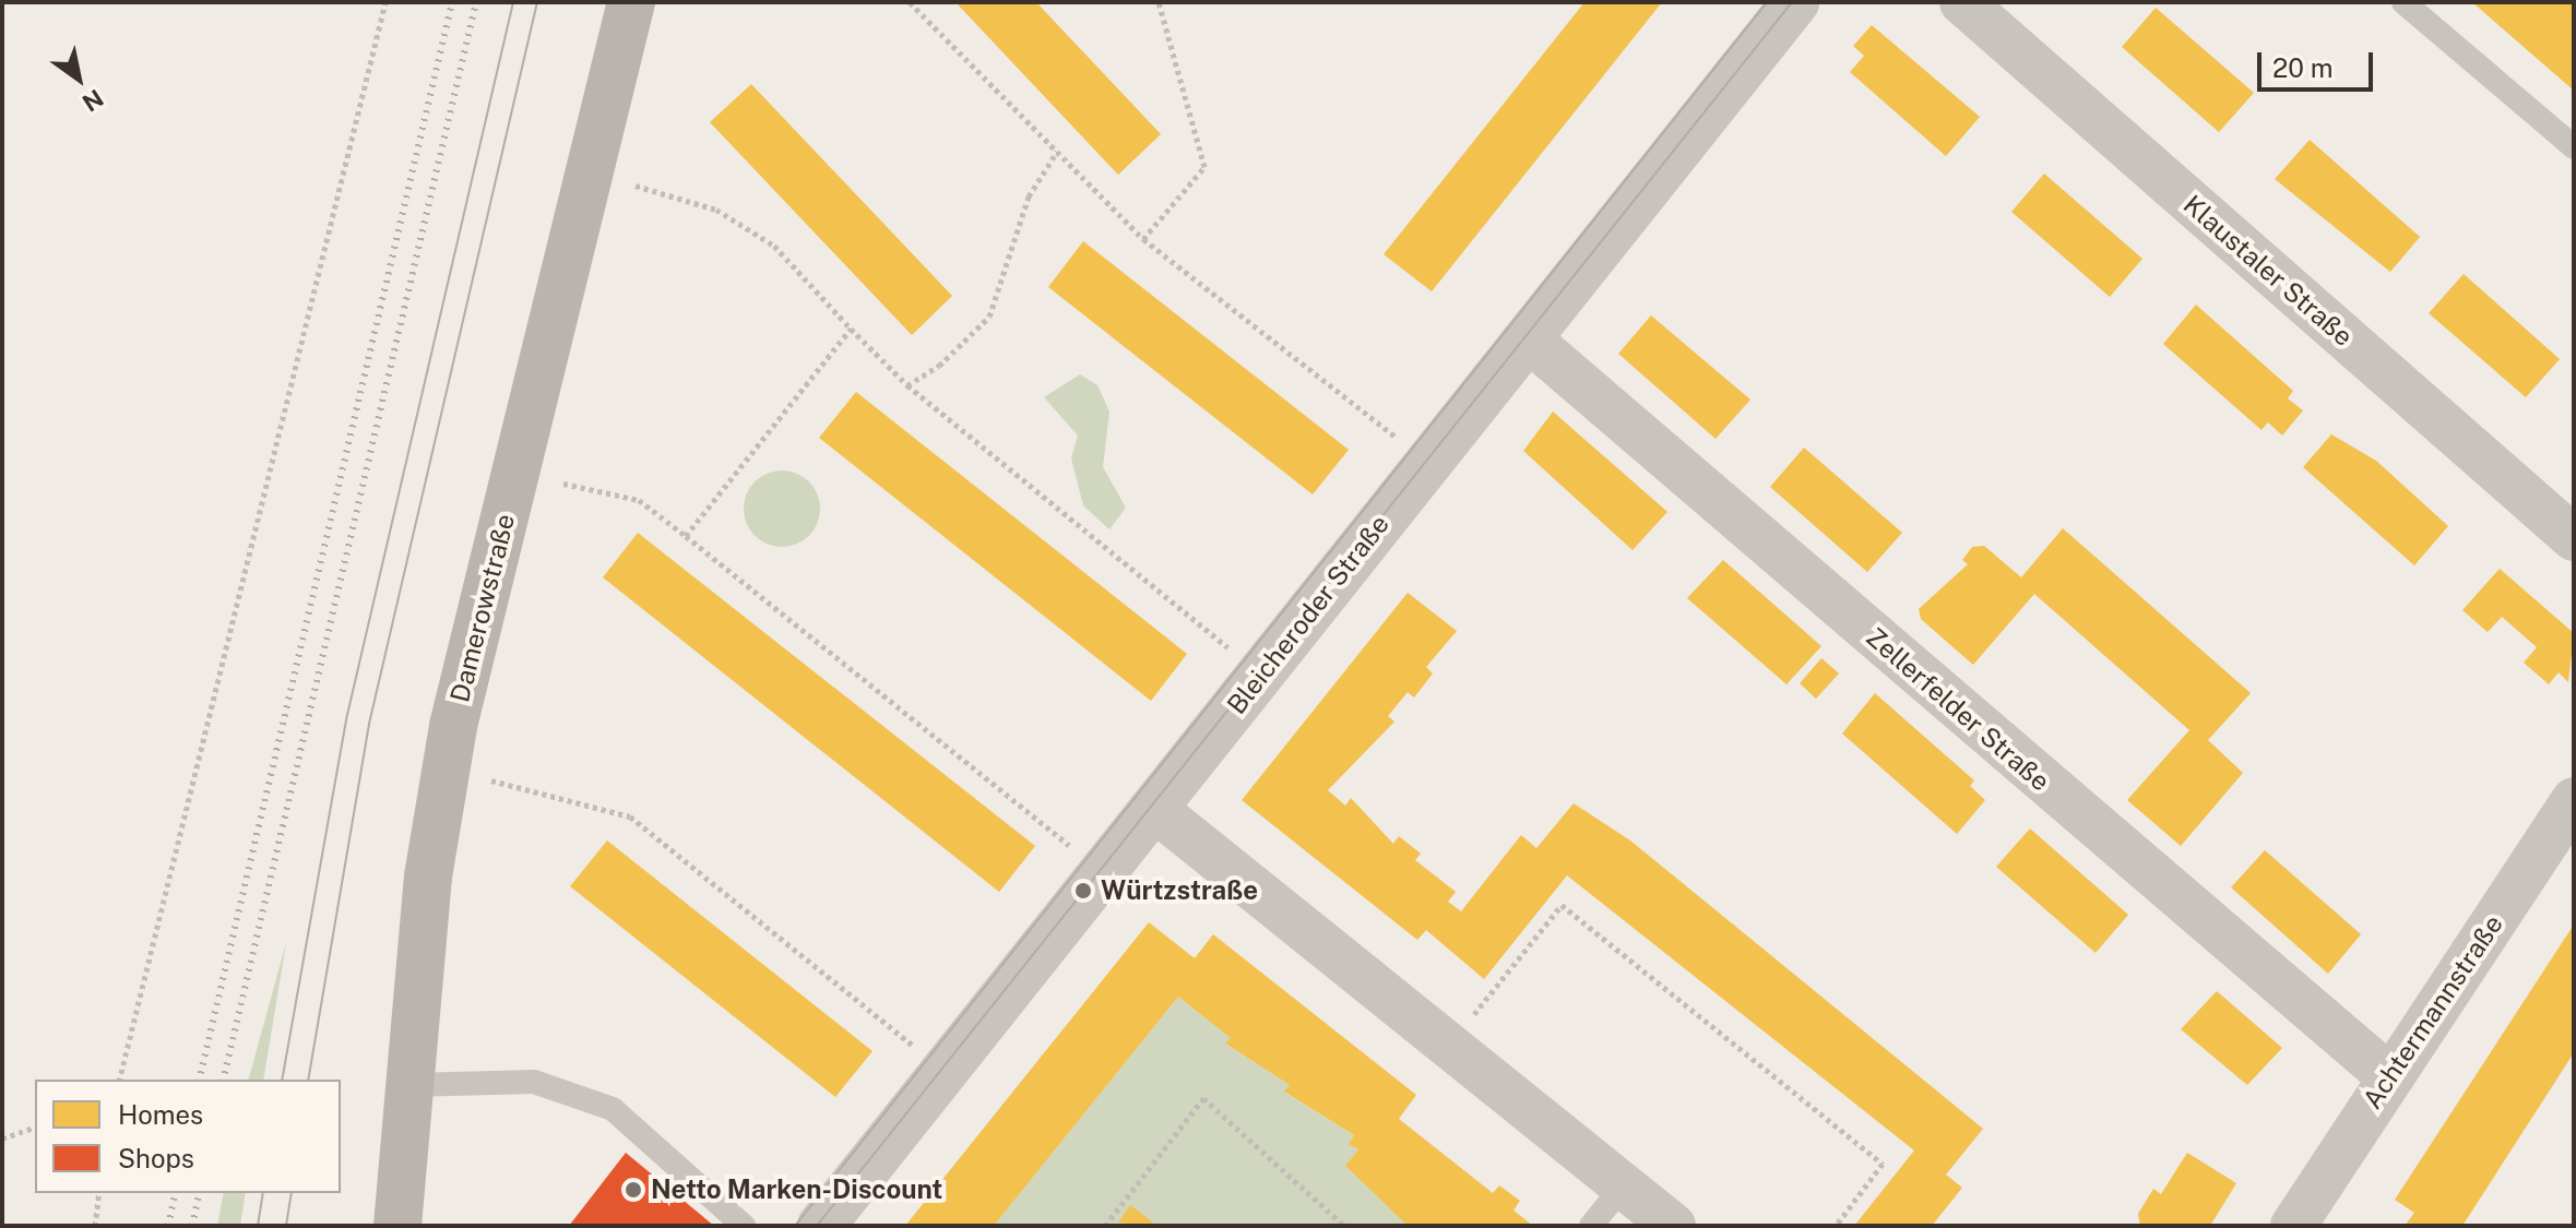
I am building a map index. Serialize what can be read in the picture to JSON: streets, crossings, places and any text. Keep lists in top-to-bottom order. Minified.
{"streets":{"main road":["Damerowstraße"],"street":["Klaustaler Straße","Bleicheroder Straße","Zellerfelder Straße","Achtermannstraße"]},"crossings":[["Bleicheroder Straße","Zellerfelder Straße"],["Zellerfelder Straße","Achtermannstraße"]],"places":["Würtzstraße","Netto Marken-Discount"],"legend":["Homes","Shops"],"scale_bar":"20 m","north":"bottom right"}
